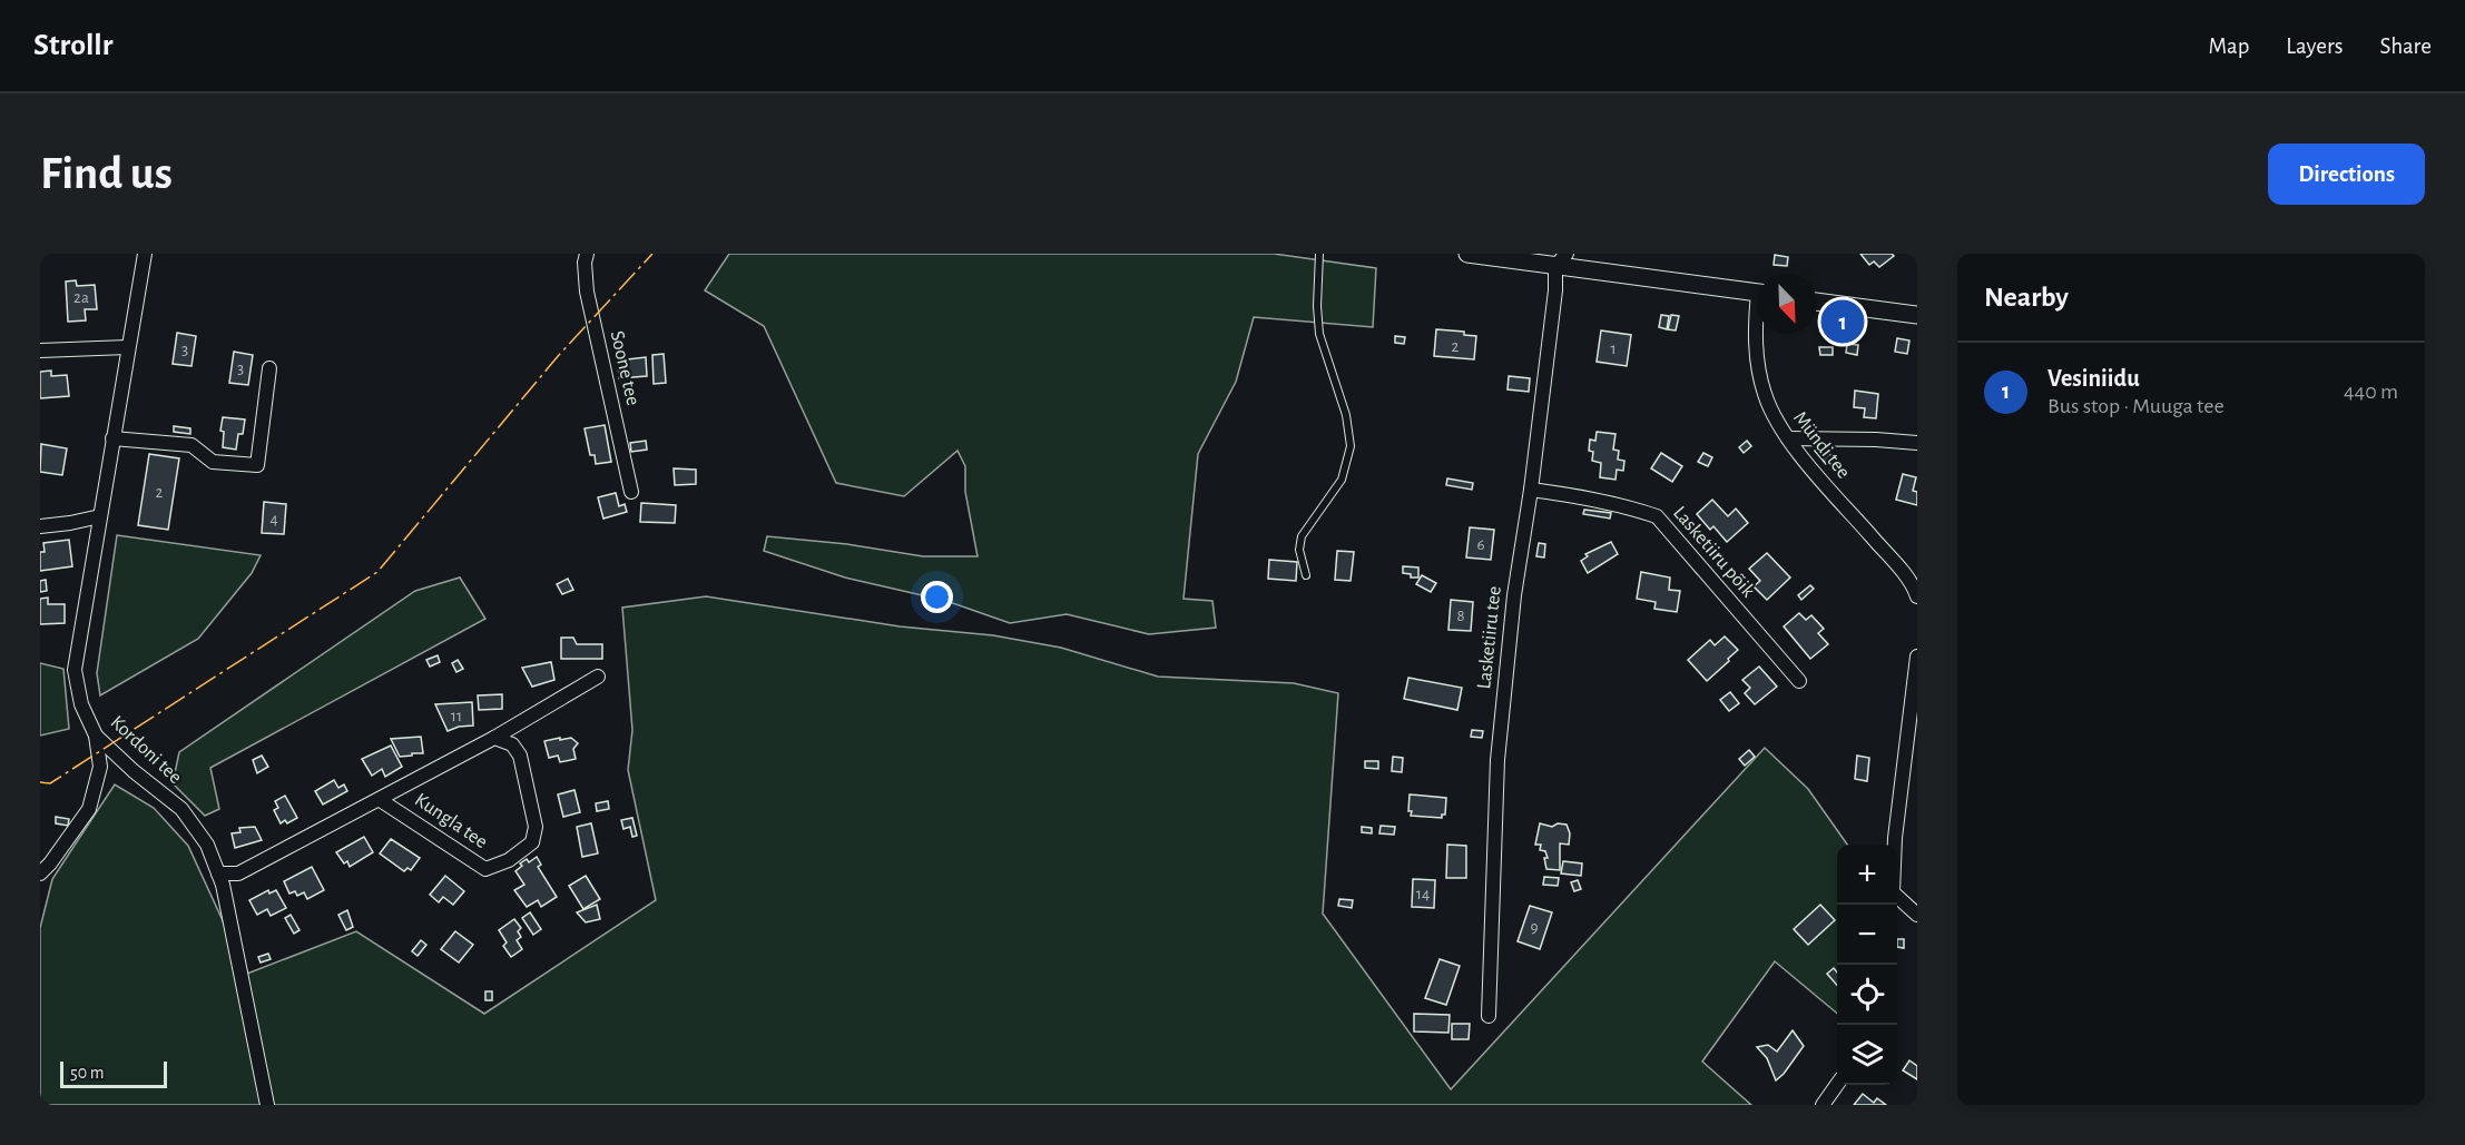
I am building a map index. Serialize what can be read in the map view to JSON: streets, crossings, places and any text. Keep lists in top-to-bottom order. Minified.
{"streets":{"street":["Soone tee","Mündi tee","Lasketiiru põik","Lasketiiru tee","Kordoni tee","Kungla tee"]},"crossings":[["Lasketiiru põik","Lasketiiru tee"],["Kordoni tee","Kungla tee"]],"house_numbers":["2a","2","1","3","3","2","4","6","8","11","14","9"],"scale_bar":"50 m","north":"bottom right","page":{"header":"Strollr","nav":["Map","Layers","Share"],"buttons":"Directions","title":"Find us","heading":"Nearby","pins":"1","list":[{"mark":"1","name":"Vesiniidu","note":"Bus stop · Muuga tee","value":"440 m"}],"map_buttons":["+","−"],"scale":"50 m"}}
